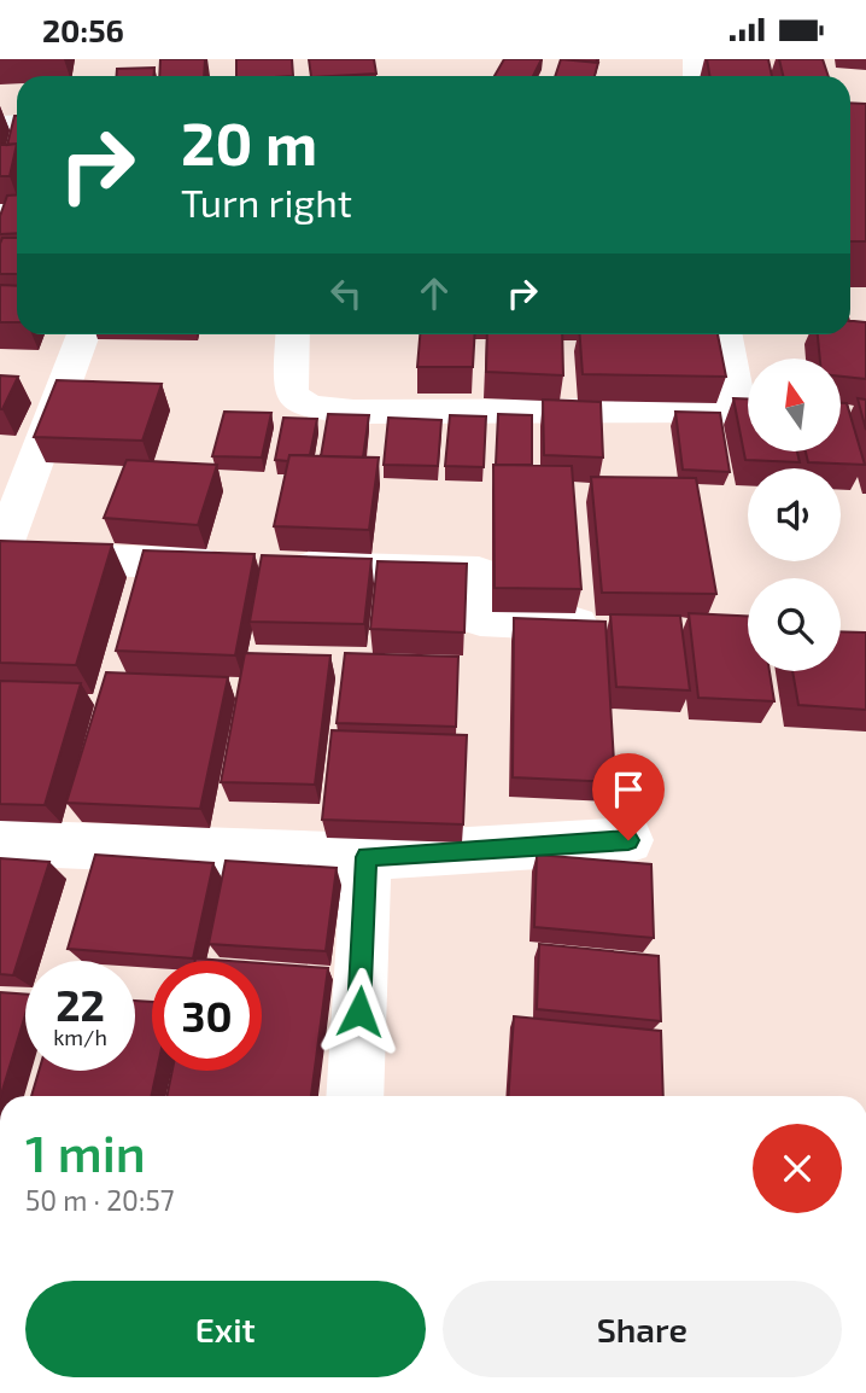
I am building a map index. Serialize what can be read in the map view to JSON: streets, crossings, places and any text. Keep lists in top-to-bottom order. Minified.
{"north":"top","page":{"status":"20:56","turn":["20 m","Turn right"],"speed":"22 km/h","limit":"30","heading":["1 min","50 m · 20:57"],"buttons":["Exit","Share"]}}
